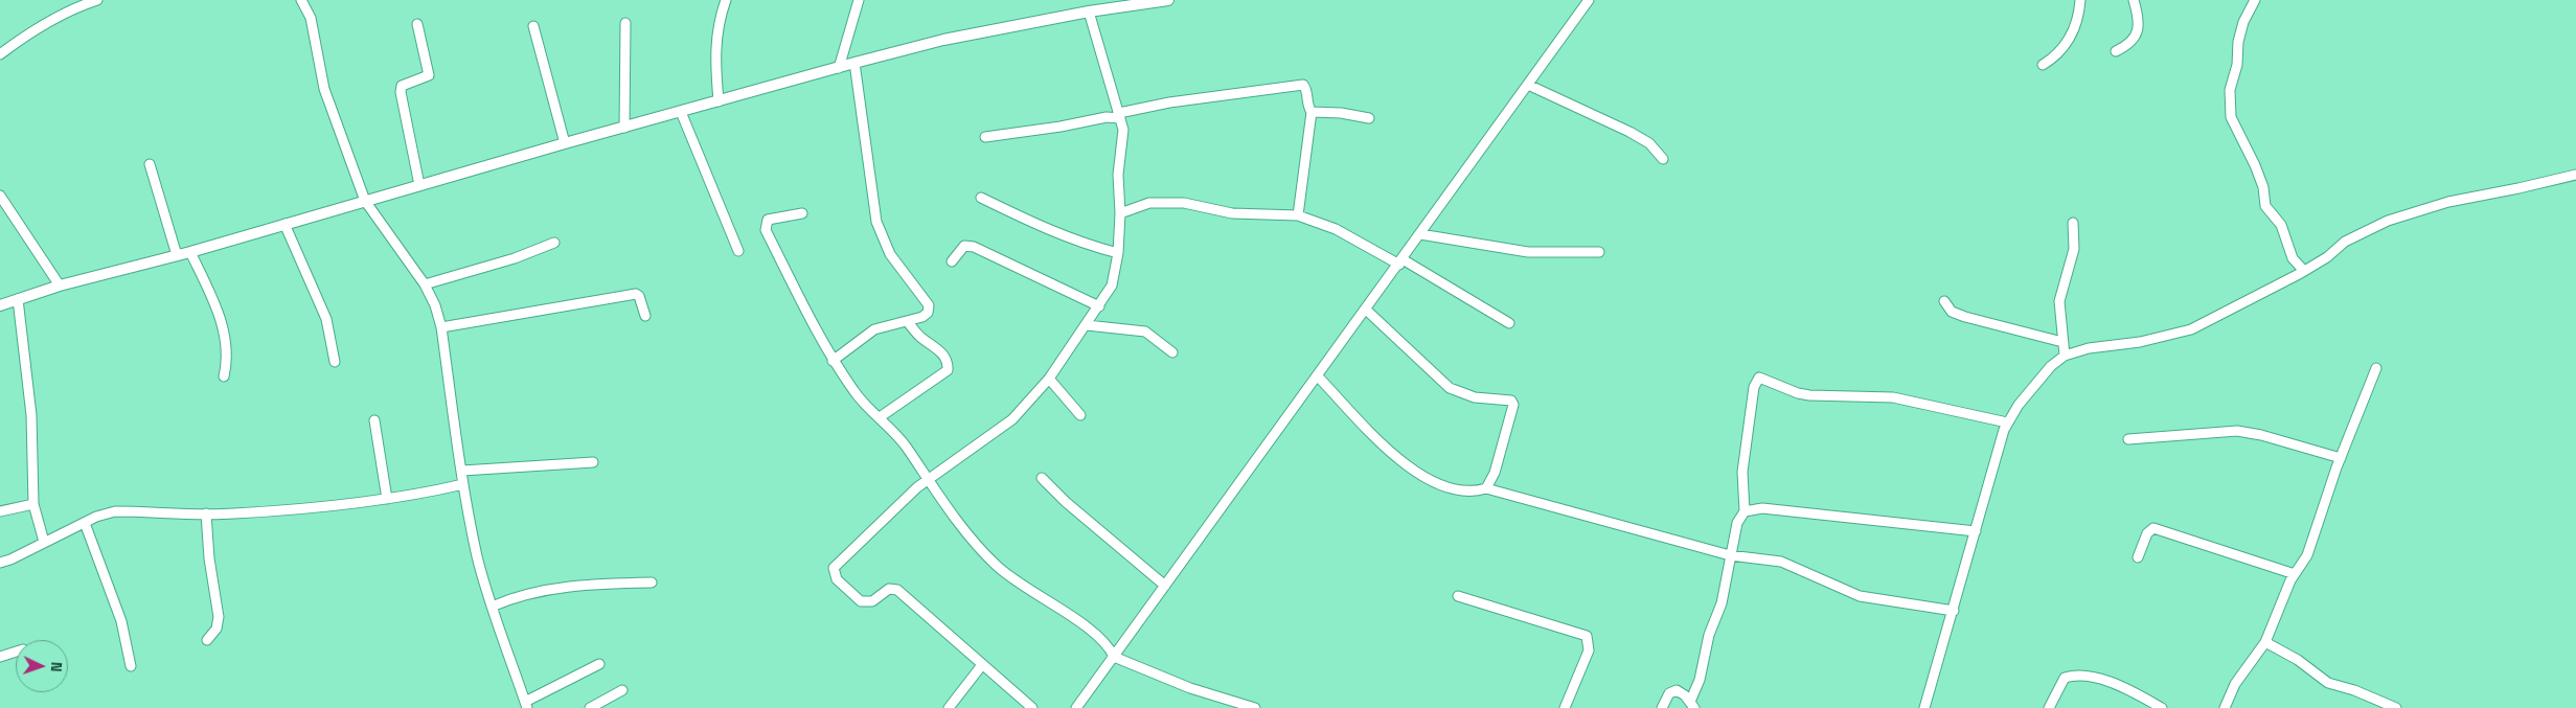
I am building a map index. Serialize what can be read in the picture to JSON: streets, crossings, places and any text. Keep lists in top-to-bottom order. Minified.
{"north":"right"}
